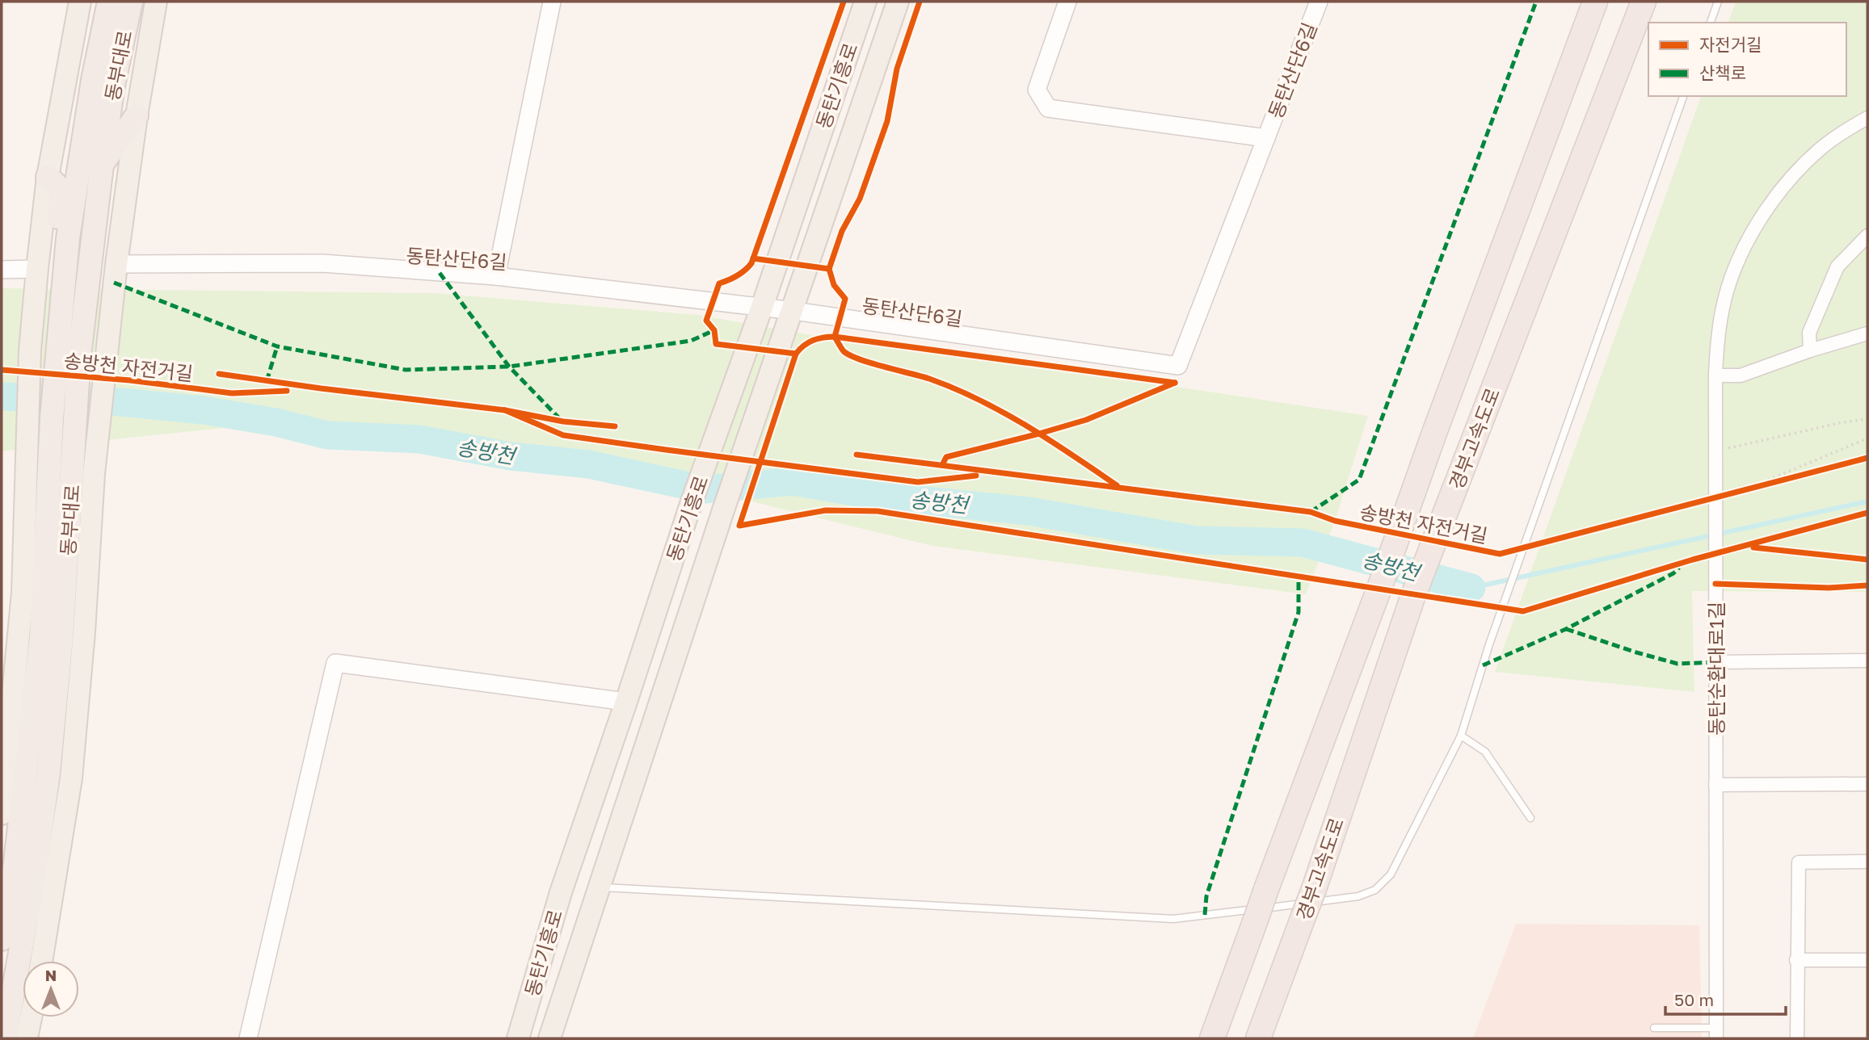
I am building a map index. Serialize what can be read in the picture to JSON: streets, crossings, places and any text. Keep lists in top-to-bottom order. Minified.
{"streets":{"highway":["동부대로","경부고속도로"],"main road":["동탄기흥로"],"street":["동탄산단6길","동탄순환대로1길"],"cycle path":["송방천 자전거길"]},"crossings":[["동부대로","동탄산단6길"],["동탄산단6길","동탄기흥로"]],"water":["송방천"],"legend":["자전거길","산책로"],"scale_bar":"50 m","north":"top"}
